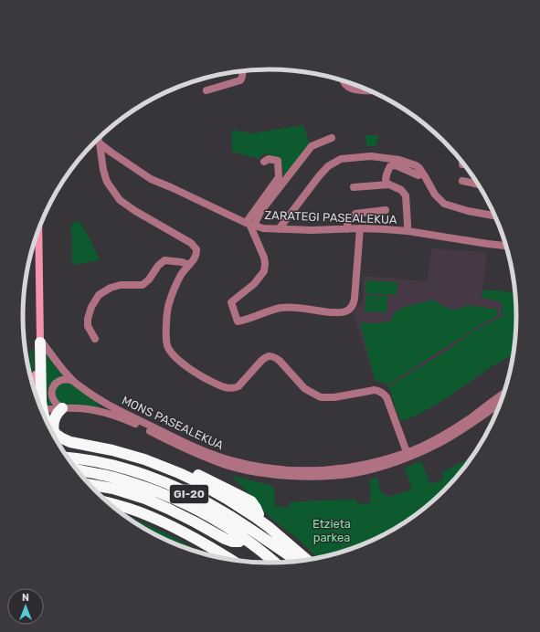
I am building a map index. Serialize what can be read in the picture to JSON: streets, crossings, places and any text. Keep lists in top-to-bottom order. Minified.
{"streets":{"highway":["GI-20"],"street":["ZARATEGI PASEALEKUA","MONS PASEALEKUA"]},"parks":["Etzieta parkea"],"north":"top"}
